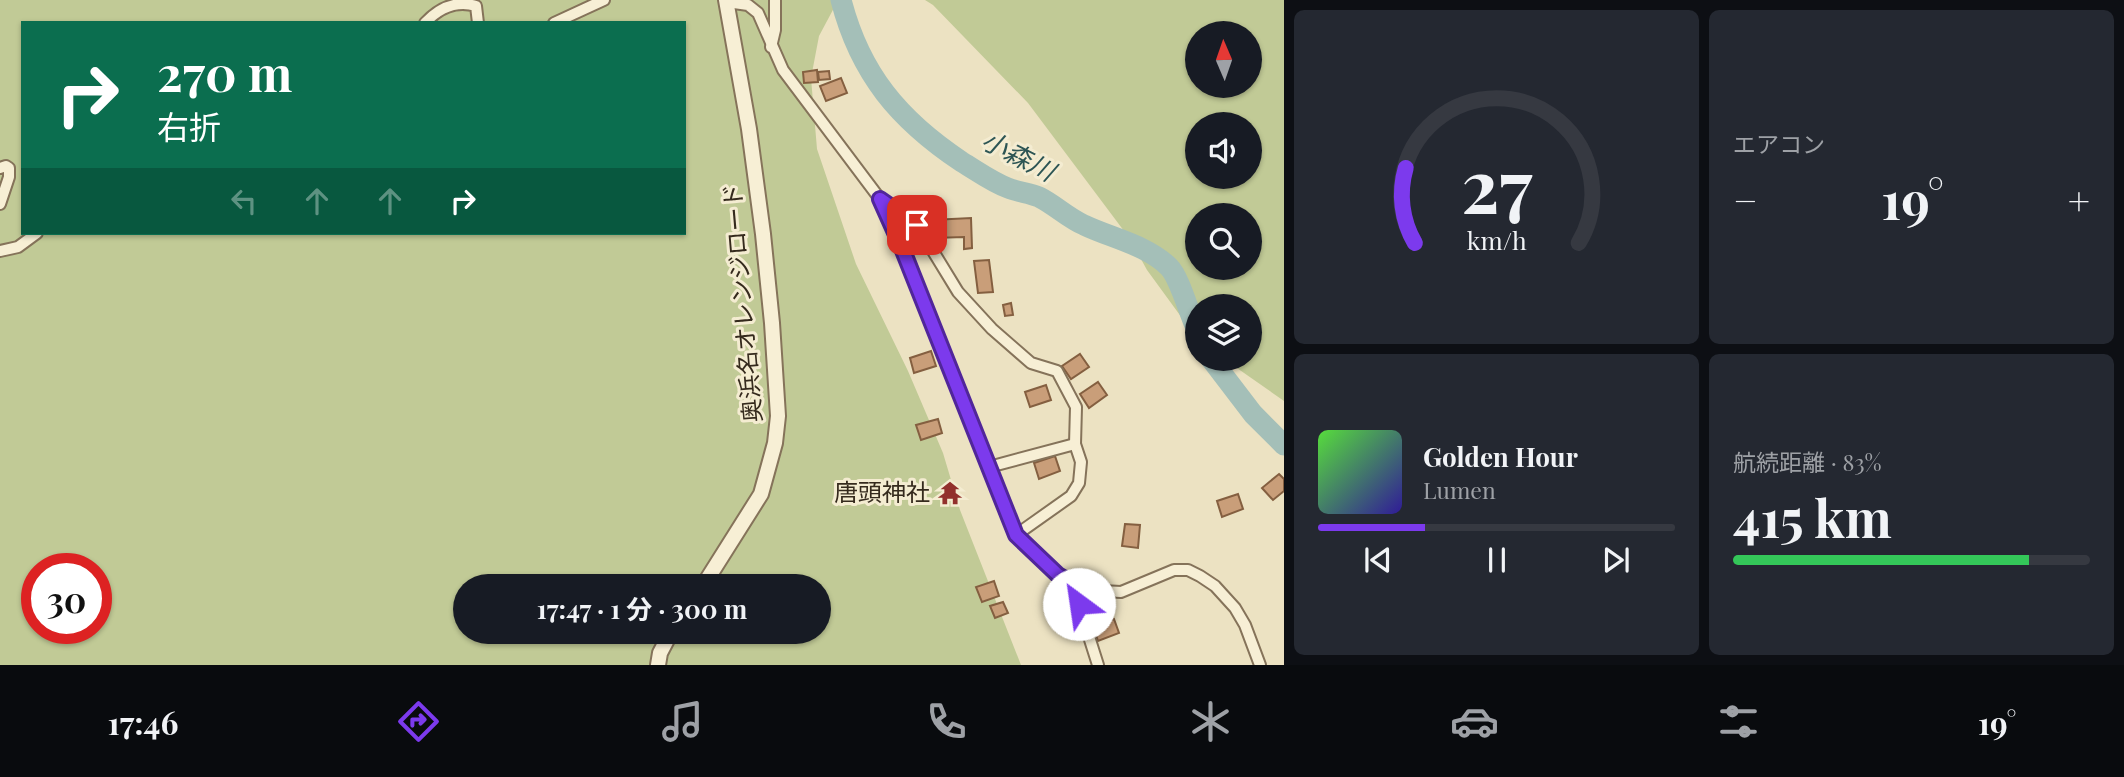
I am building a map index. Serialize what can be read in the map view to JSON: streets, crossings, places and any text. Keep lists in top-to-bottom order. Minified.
{"streets":{"street":["奥浜名オレンジロード"]},"water":["小森川"],"places":{"temple":["唐頭神社"]},"north":"top","page":{"tile":["エアコン",["航続距離 · 83%","415 km"]],"turn":["270 m","右折"],"heat":["−","19°","+"],"song":["Golden Hour","Lumen"],"limit":"30","trip":"17:47 · 1 分 · 300 m","tabs":["17:46","19°"],"gauge":["27","km/h"]}}
